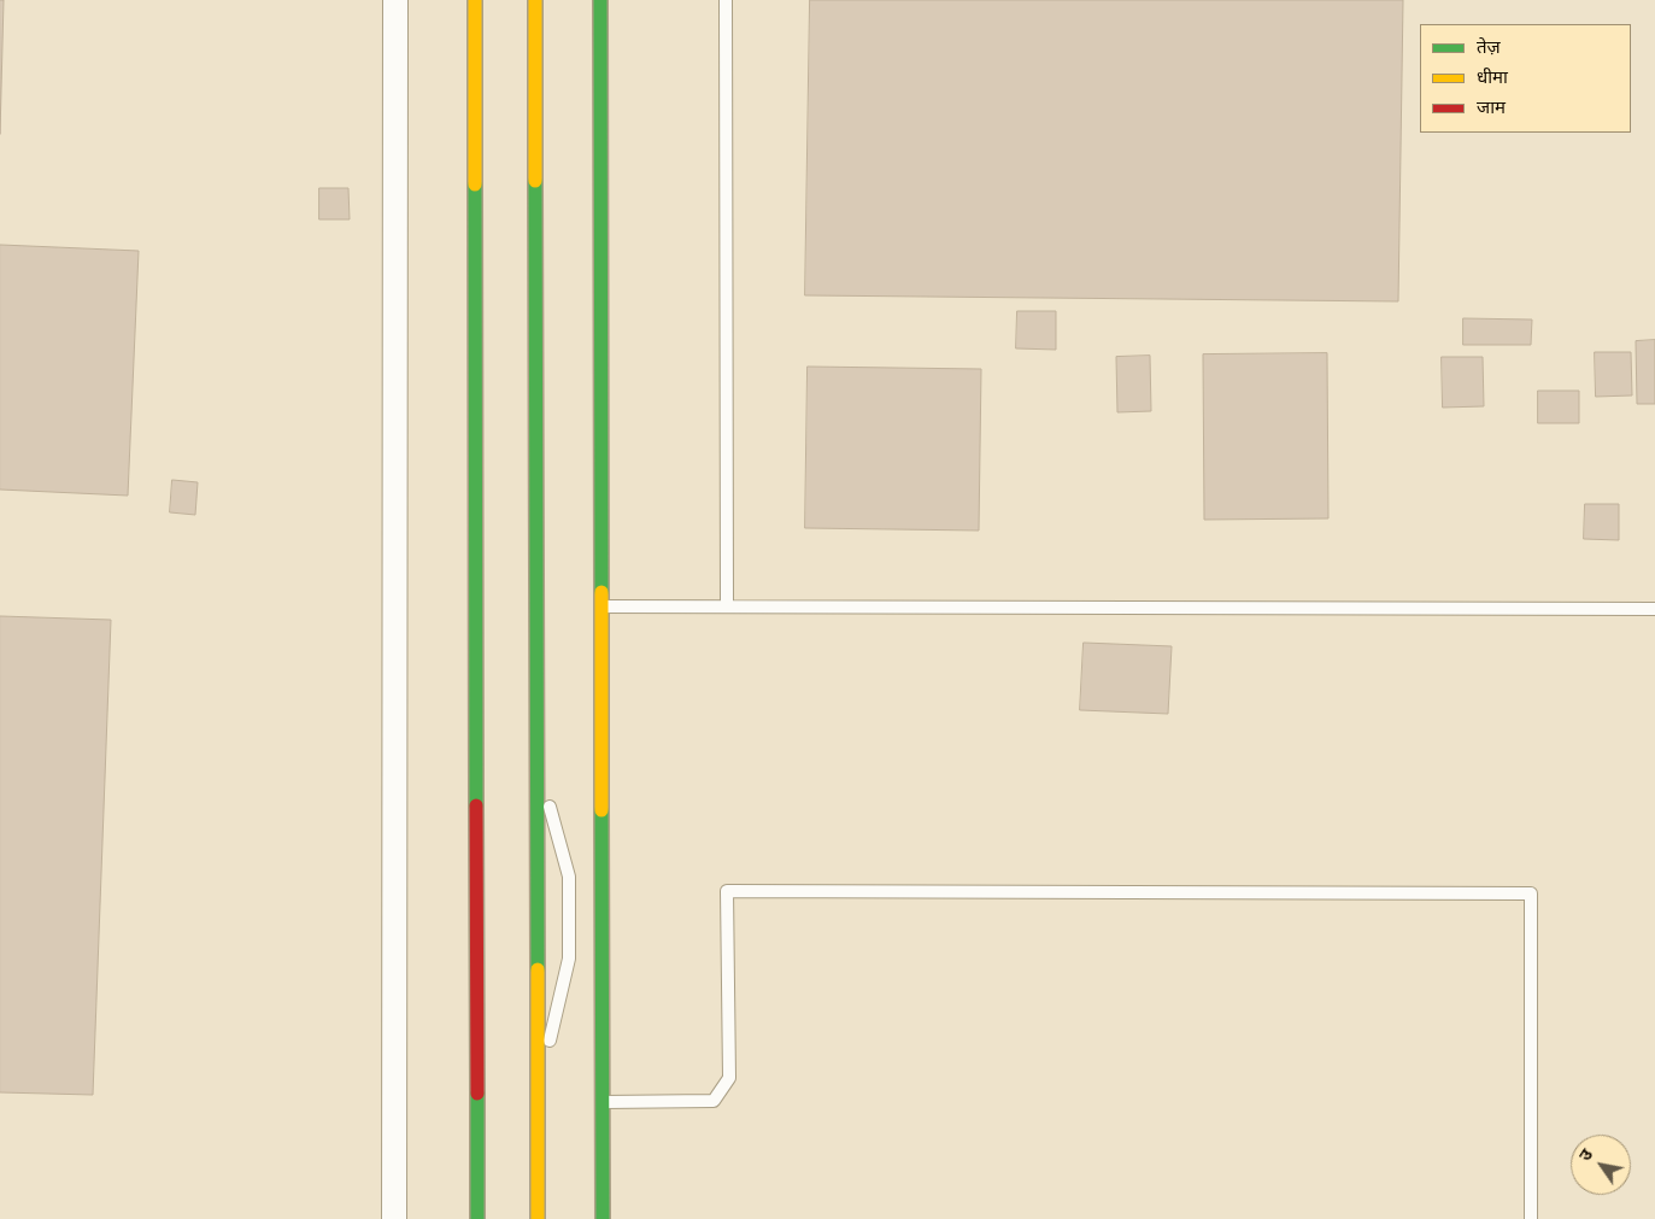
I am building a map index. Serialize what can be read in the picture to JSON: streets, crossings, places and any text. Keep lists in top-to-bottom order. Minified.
{"legend":["तेज़","धीमा","जाम"],"north":"top left"}
